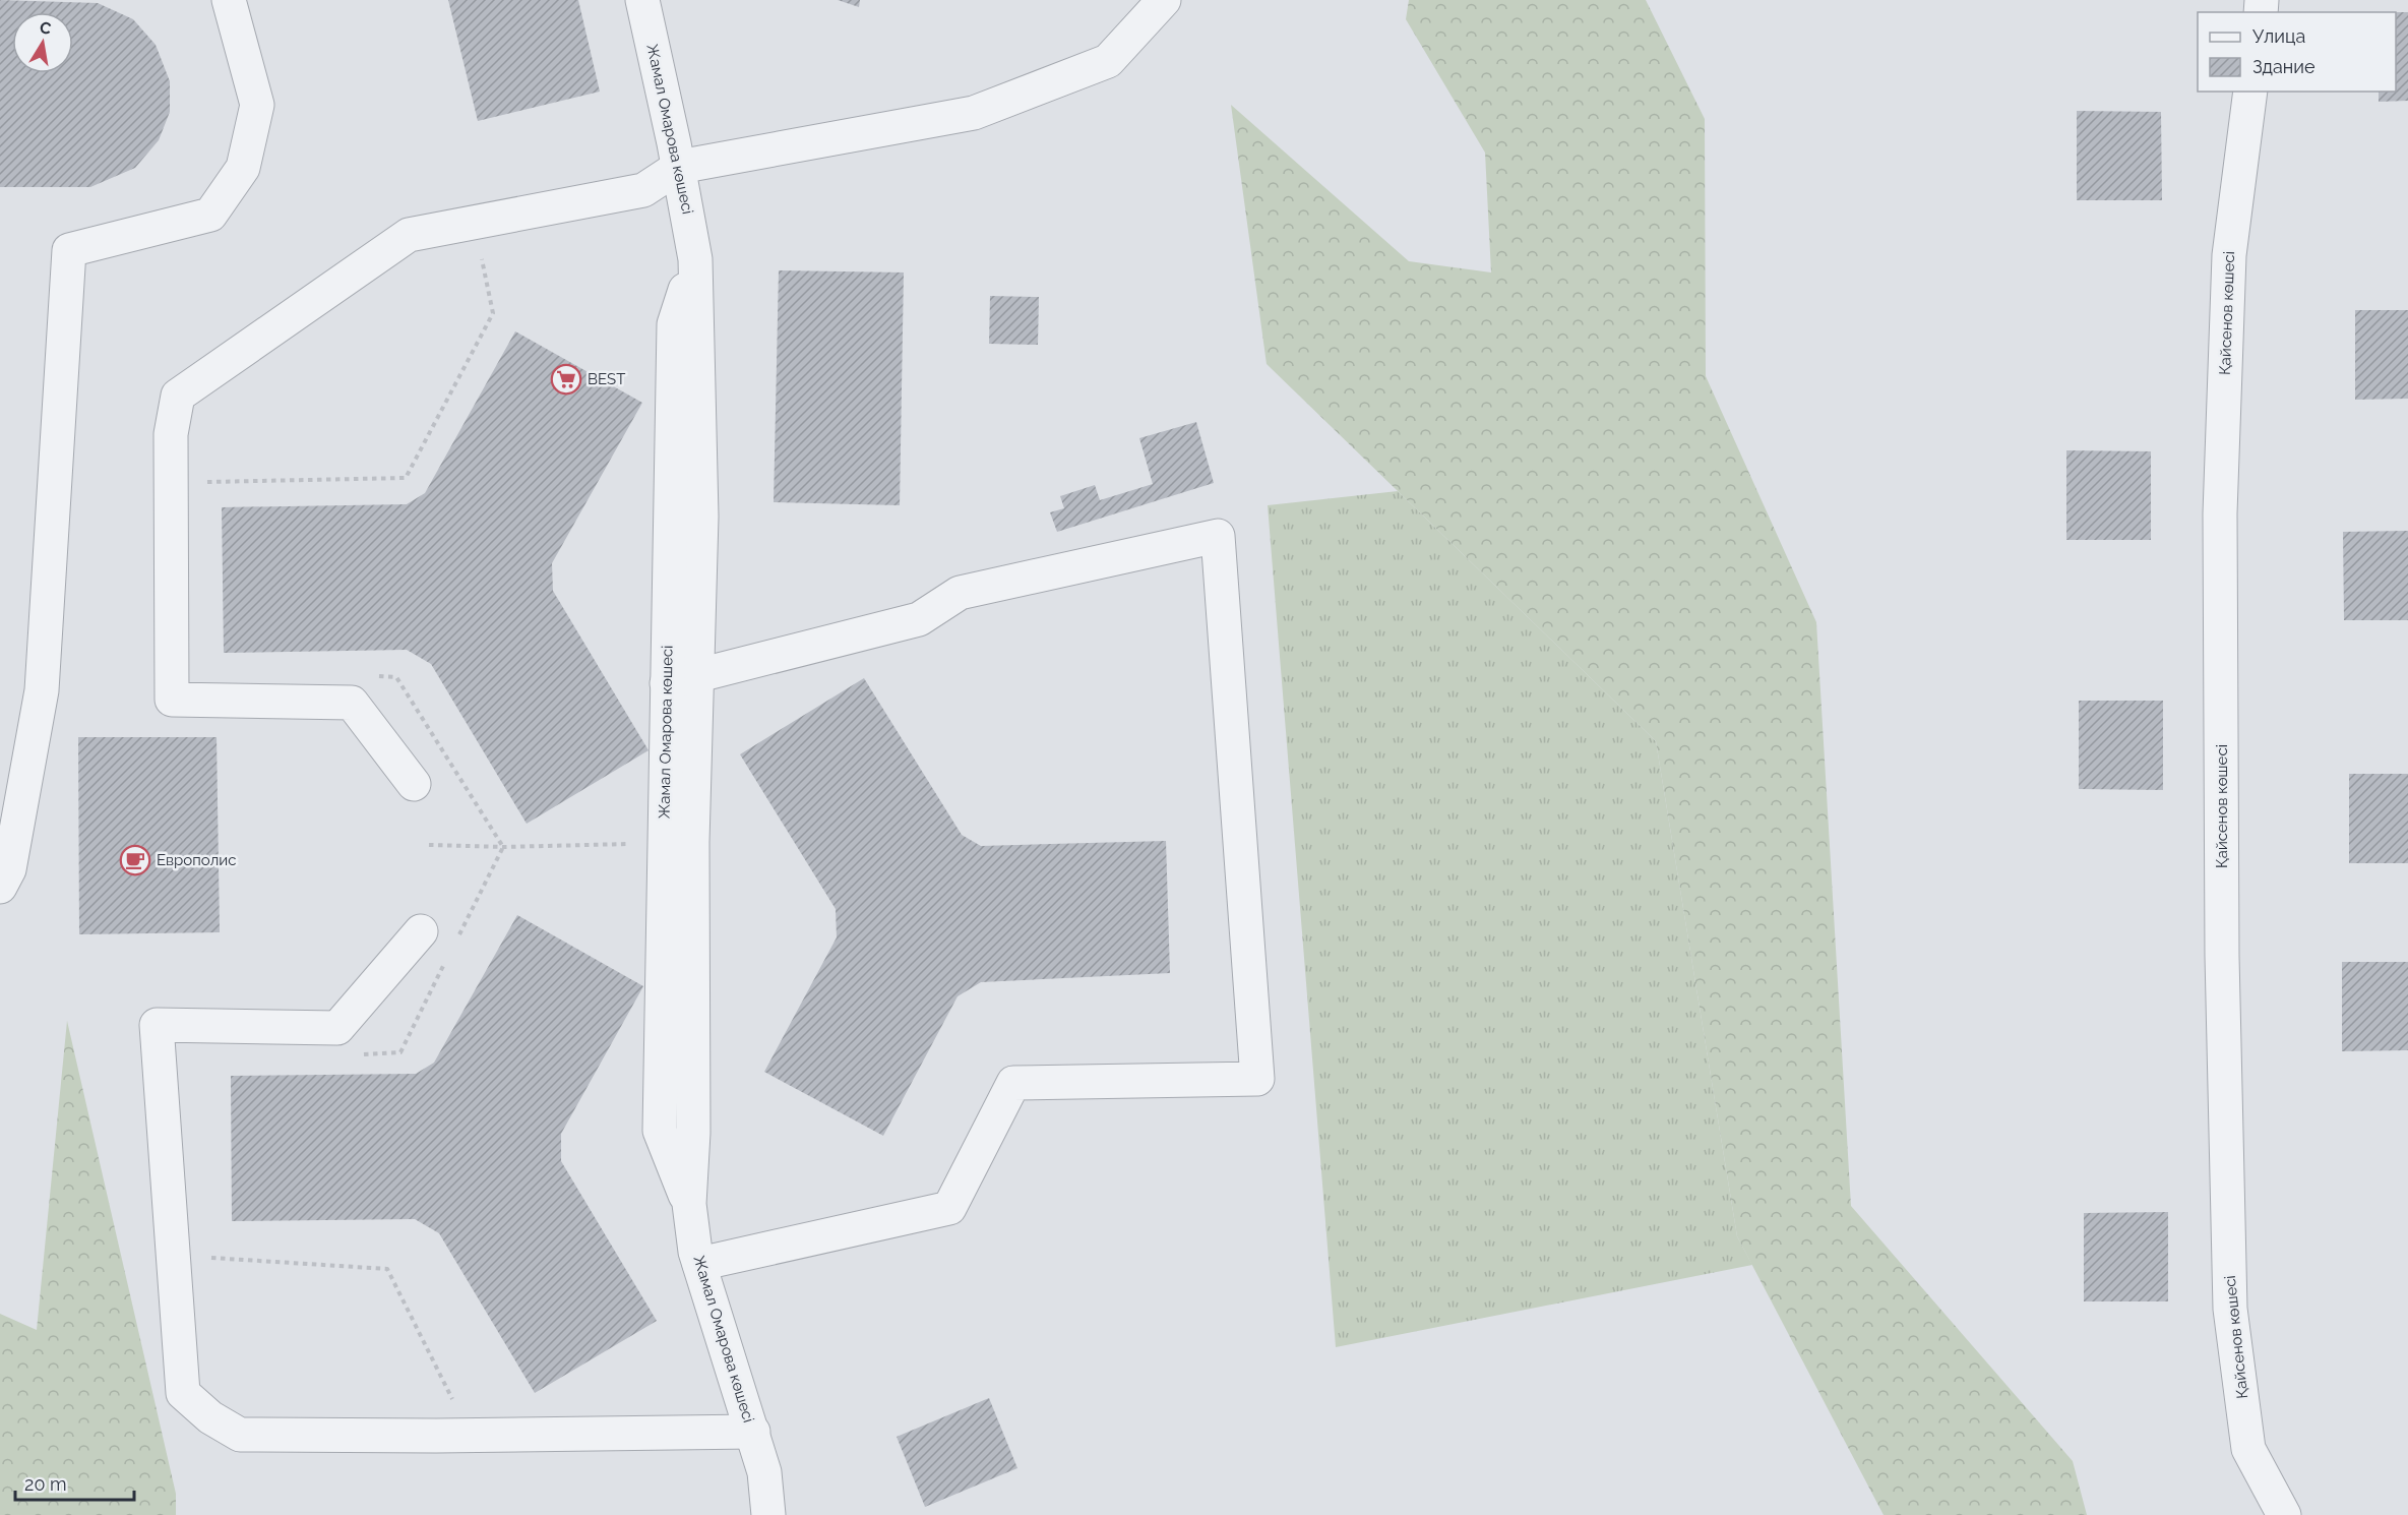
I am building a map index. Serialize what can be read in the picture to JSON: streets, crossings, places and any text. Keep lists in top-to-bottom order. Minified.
{"streets":{"street":["Жамал Омарова көшесі","Қайсенов көшесі"]},"places":{"supermarket":["BEST"],"cafe":["Европолис"]},"legend":["Улица","Здание"],"scale_bar":"20 m","north":"top"}
